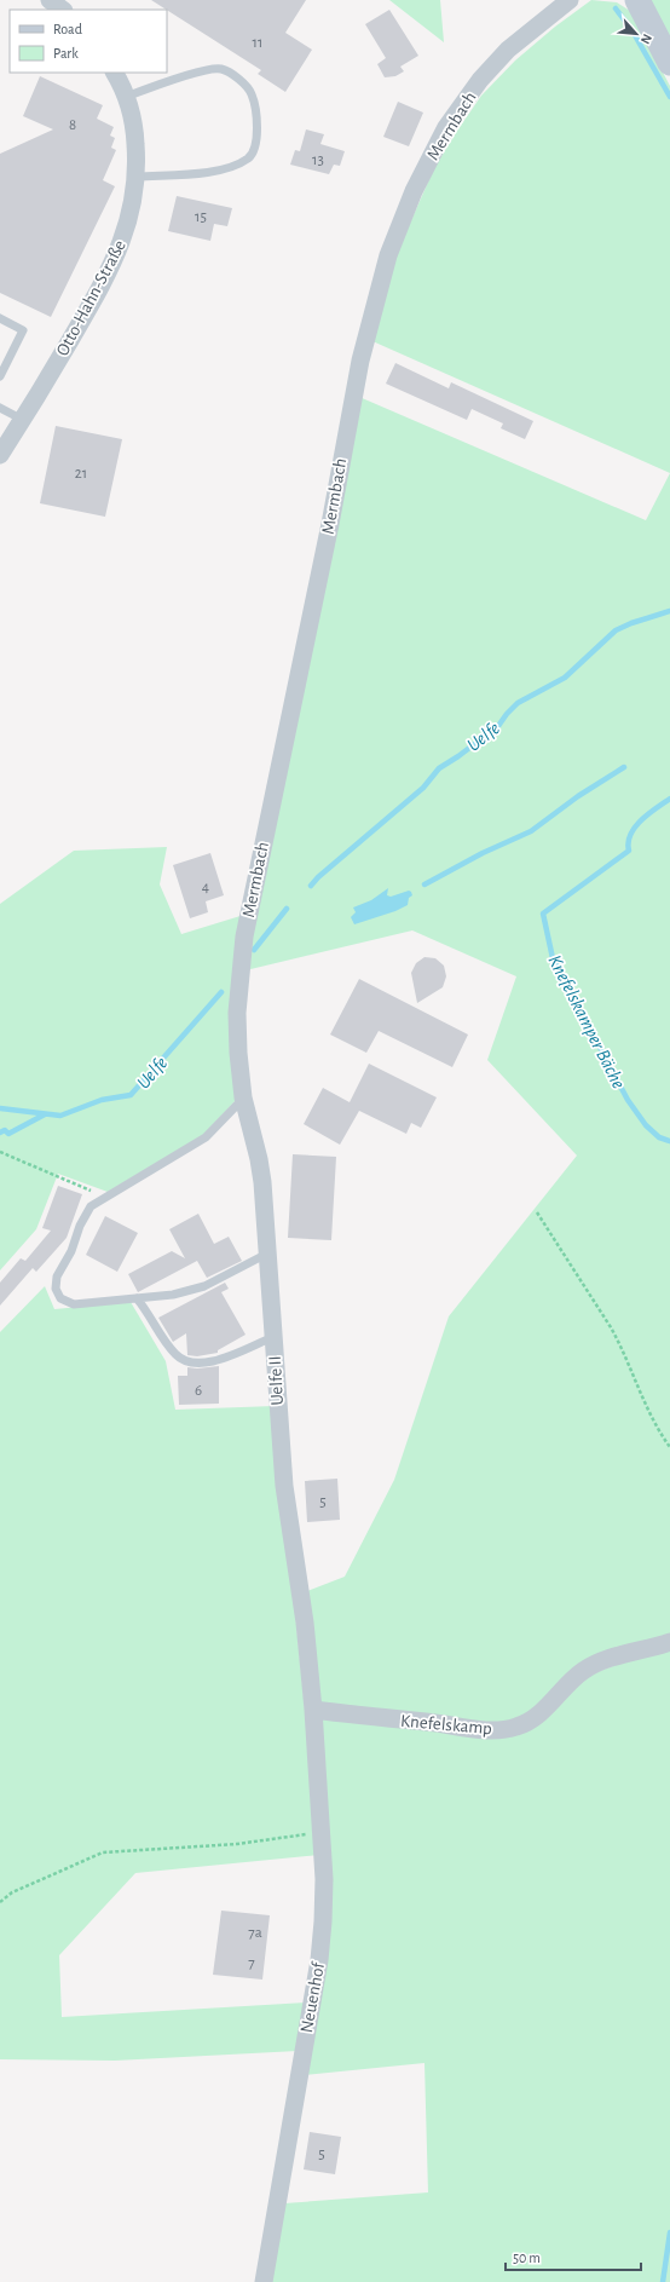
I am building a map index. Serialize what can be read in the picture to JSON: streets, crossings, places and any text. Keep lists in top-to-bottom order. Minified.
{"streets":{"street":["Mermbach","Otto-Hahn-Straße","Uelfe II","Knefelskamp","Neuenhof"]},"crossings":[["Mermbach","Uelfe II"],["Uelfe II","Knefelskamp"],["Uelfe II","Neuenhof"],["Knefelskamp","Neuenhof"]],"water":["Uelfe","Knefelskamper Bäche"],"house_numbers":["11","8","13","15","21","4","6","5","7a","7","5"],"legend":["Road","Park"],"scale_bar":"50 m","north":"bottom right"}
